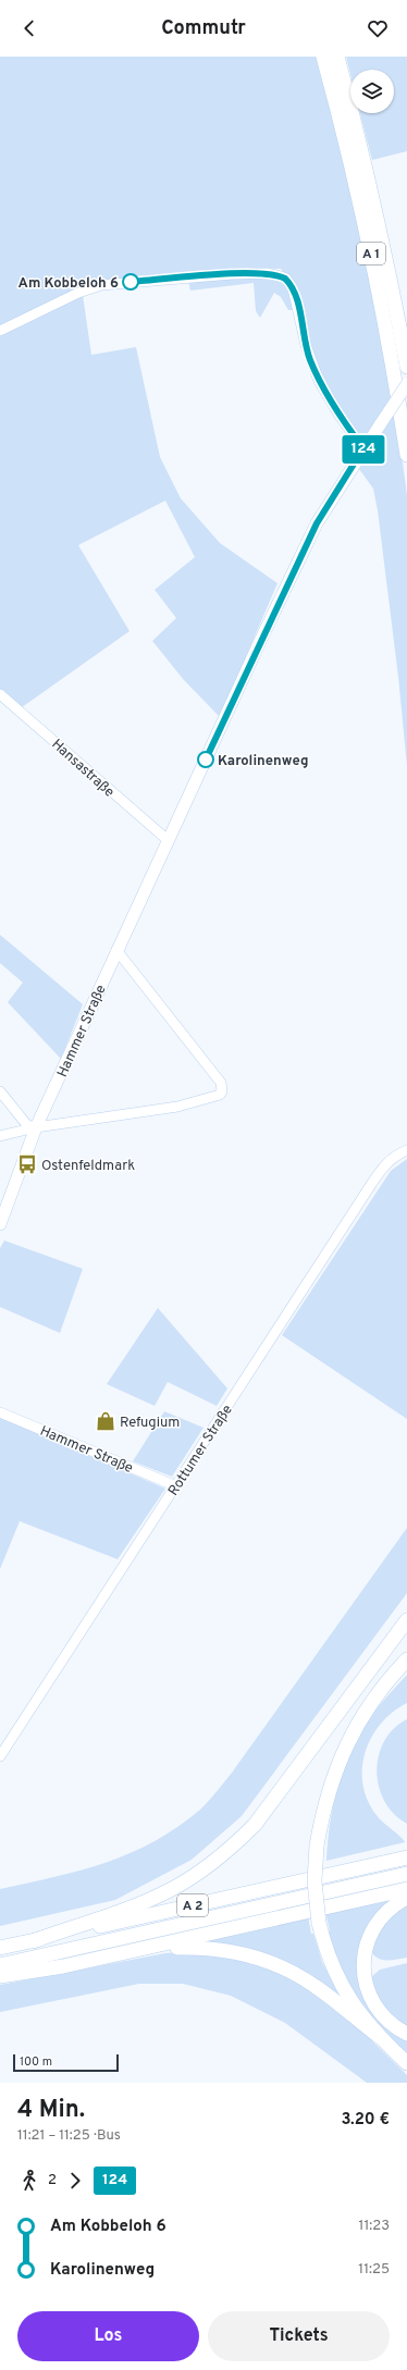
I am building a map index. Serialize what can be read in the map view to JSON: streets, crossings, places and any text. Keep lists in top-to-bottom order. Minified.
{"streets":{"highway":["A 1","A 2"],"main road":["Hammer Straße"],"street":["Hansastraße","Rottumer Straße"]},"crossings":[["Hansastraße","Hammer Straße"],["Hammer Straße","Rottumer Straße"]],"places":{"other":["Am Kobbeloh 6","Karolinenweg"],"bus stop":["Ostenfeldmark"],"shop":["Refugium"]},"lines":["bus line 124"],"scale_bar":"100 m","page":{"header":"Commutr","on_map":"124","scale":"100 m","heading":["4 Min.","11:21 – 11:25 · Bus","3.20 €"],"legs":["2","124"],"list":[{"name":"Am Kobbeloh 6","value":"11:23"},{"name":"Karolinenweg","value":"11:25"}],"buttons":["Los","Tickets"]}}
